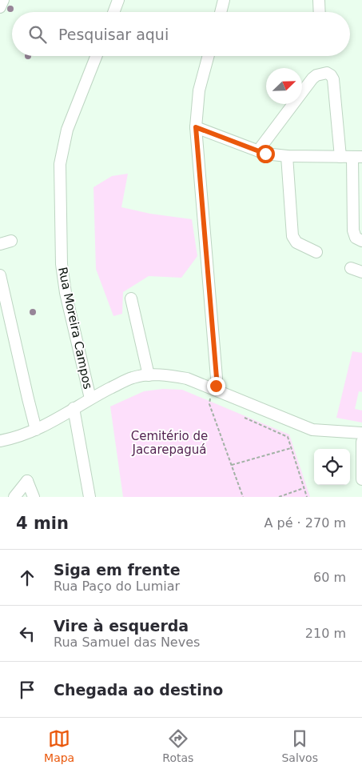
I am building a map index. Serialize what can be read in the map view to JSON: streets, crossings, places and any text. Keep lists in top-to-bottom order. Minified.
{"streets":{"street":["Rua Moreira Campos"]},"parks":["Cemitério de Jacarepaguá"],"north":"top right","page":{"search":"Pesquisar aqui","heading":["4 min","A pé · 270 m"],"list":[["Siga em frente","Rua Paço do Lumiar","60 m"],["Vire à esquerda","Rua Samuel das Neves","210 m"],"Chegada ao destino"],"nav":["Mapa","Rotas","Salvos"]}}
